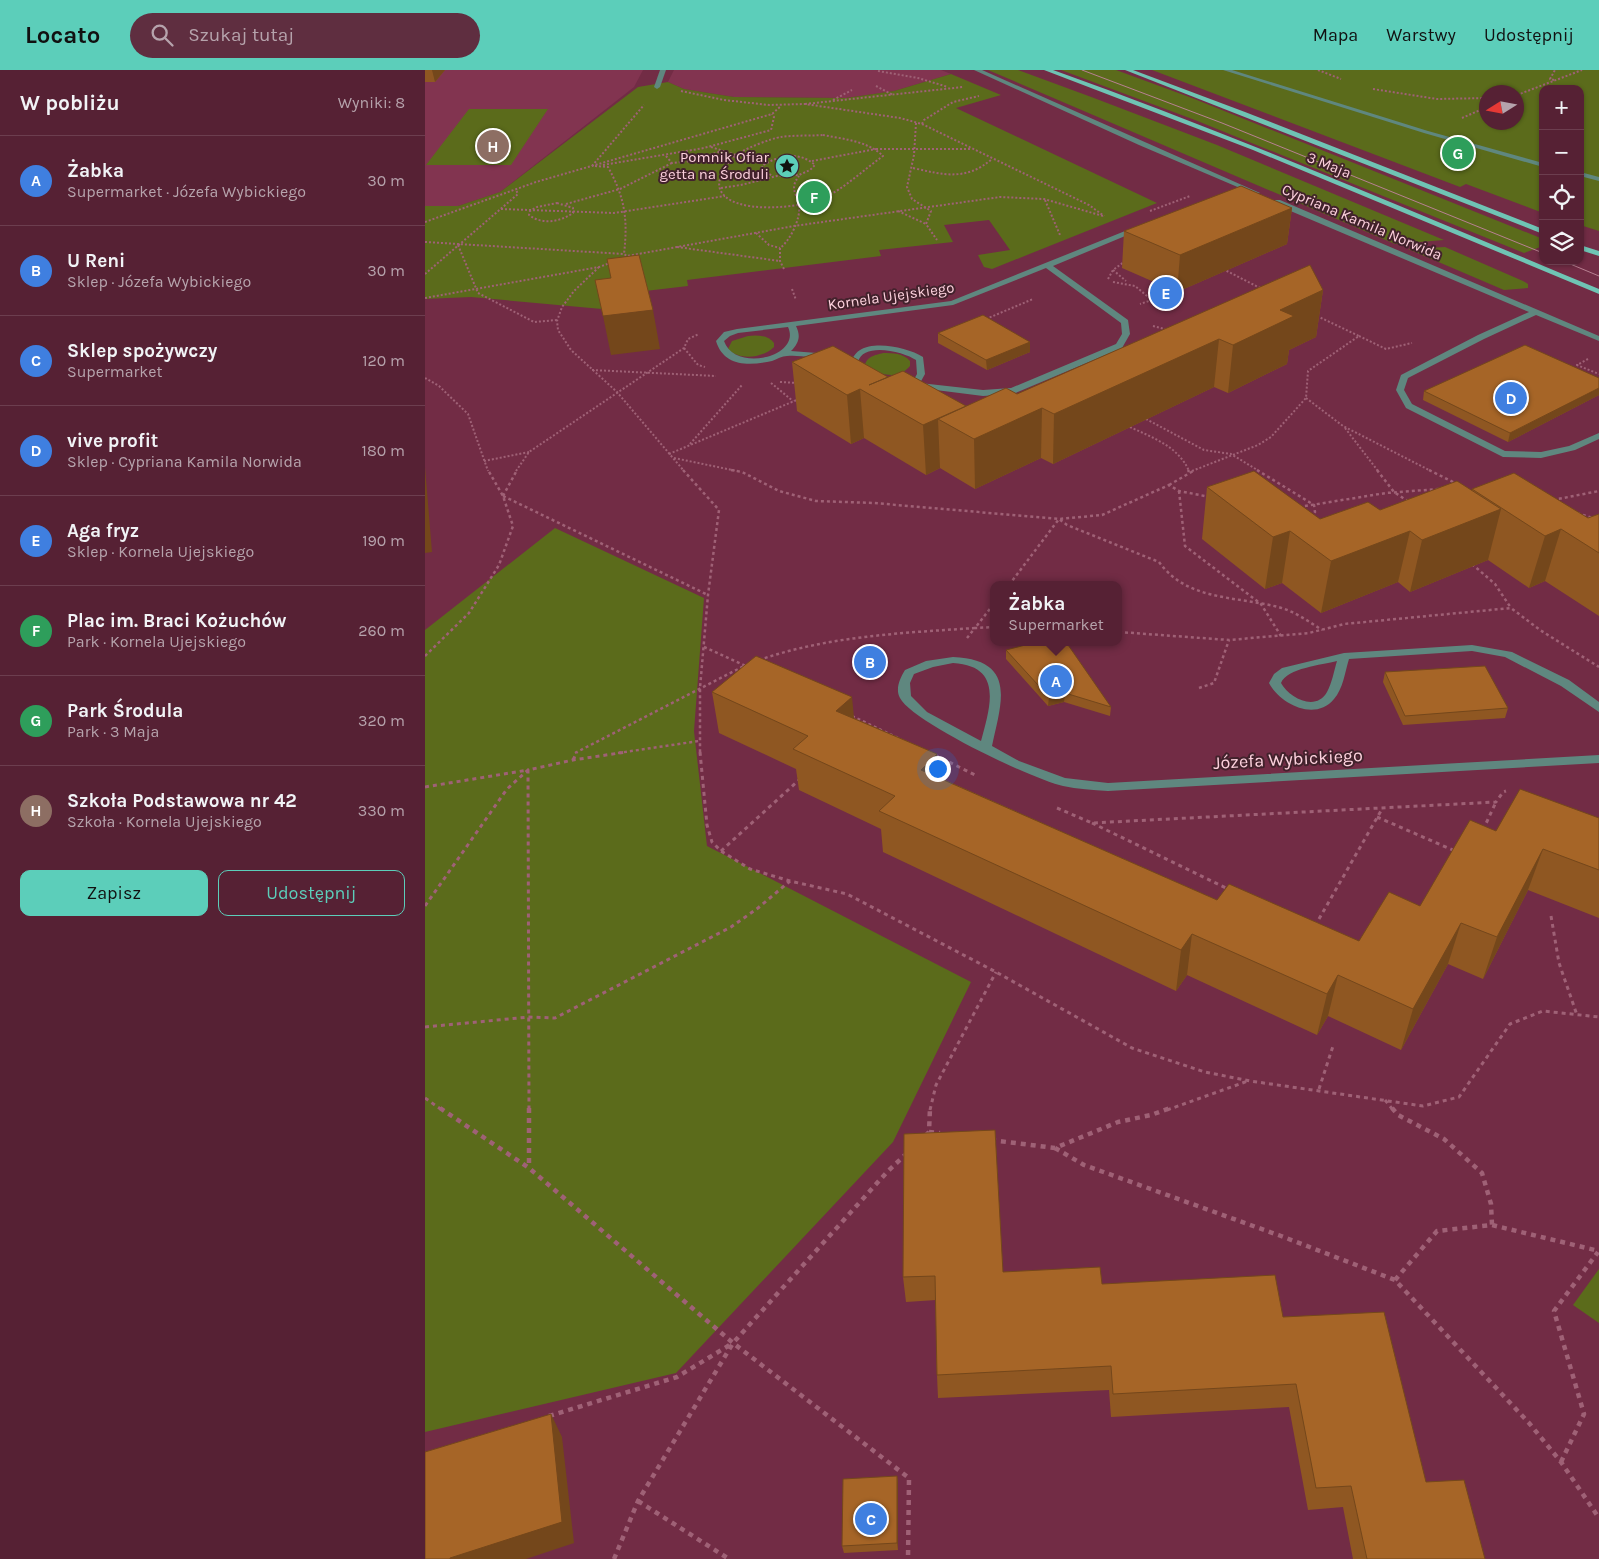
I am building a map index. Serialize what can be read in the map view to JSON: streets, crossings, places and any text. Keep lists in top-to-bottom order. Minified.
{"streets":{"main road":["3 Maja"],"street":["Cypriana Kamila Norwida","Kornela Ujejskiego","Józefa Wybickiego"]},"places":{"place":["Pomnik Ofiar getta na Środuli"]},"north":"left","page":{"header":"Locato","search":"Szukaj tutaj","nav":["Mapa","Warstwy","Udostępnij"],"heading":["W pobliżu","Wyniki: 8"],"map_buttons":["+","−"],"pins":["H","G","F","E","D","B","A","C"],"list":[{"mark":"A","name":"Żabka","note":"Supermarket · Józefa Wybickiego","value":"30 m"},{"mark":"B","name":"U Reni","note":"Sklep · Józefa Wybickiego","value":"30 m"},{"mark":"C","name":"Sklep spożywczy","note":"Supermarket","value":"120 m"},{"mark":"D","name":"vive profit","note":"Sklep · Cypriana Kamila Norwida","value":"180 m"},{"mark":"E","name":"Aga fryz","note":"Sklep · Kornela Ujejskiego","value":"190 m"},{"mark":"F","name":"Plac im. Braci Kożuchów","note":"Park · Kornela Ujejskiego","value":"260 m"},{"mark":"G","name":"Park Środula","note":"Park · 3 Maja","value":"320 m"},{"mark":"H","name":"Szkoła Podstawowa nr 42","note":"Szkoła · Kornela Ujejskiego","value":"330 m"}],"popup":["Żabka","Supermarket"],"buttons":["Zapisz","Udostępnij"]}}
